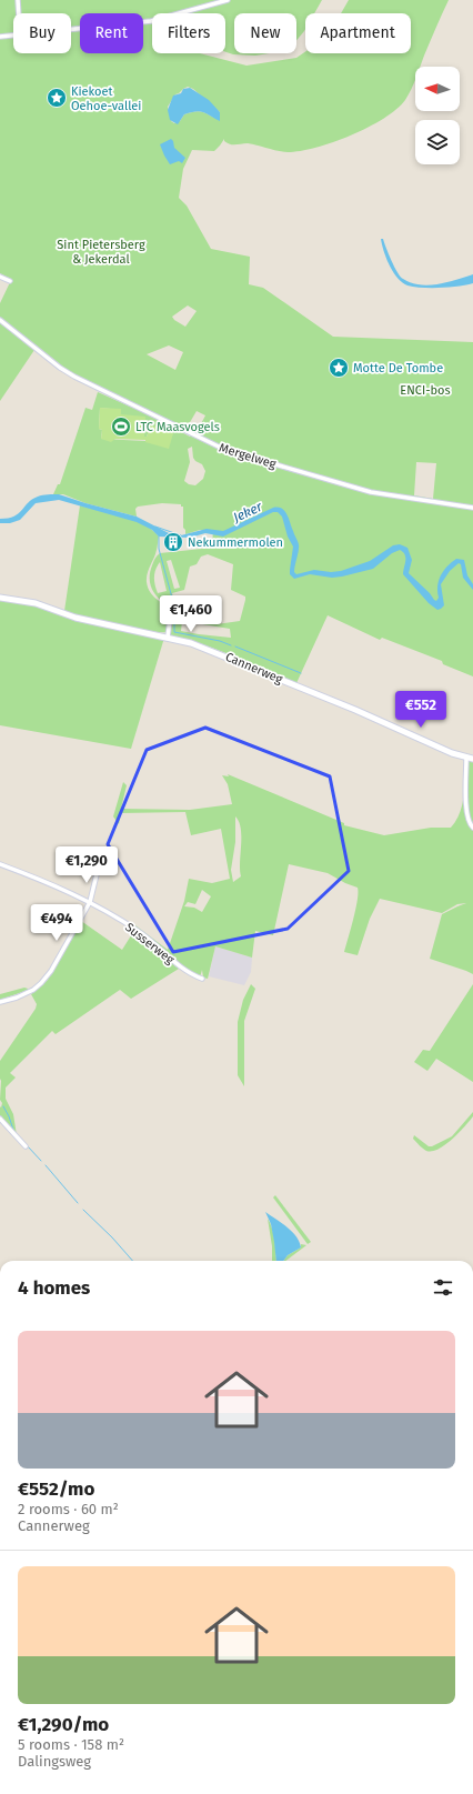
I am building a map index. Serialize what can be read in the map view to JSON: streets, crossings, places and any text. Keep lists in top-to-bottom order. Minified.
{"streets":{"main road":["Cannerweg"],"street":["Mergelweg","Susserweg"]},"water":["Jeker"],"parks":["Sint Pietersberg & Jekerdal","ENCI-bos"],"places":{"place":["Kiekoet Oehoe-vallei","Motte De Tombe"],"sports":["LTC Maasvogels"],"building":["Nekummermolen"]},"north":"left","page":{"chip":["Buy","Rent","Filters","New","Apartment"],"price":["€1,460","€552","€1,290","€494"],"heading":"4 homes","list":[{"name":"€552/mo","note":"2 rooms · 60 m² · Cannerweg"},{"name":"€1,290/mo","note":"5 rooms · 158 m² · Dalingsweg"}]}}
